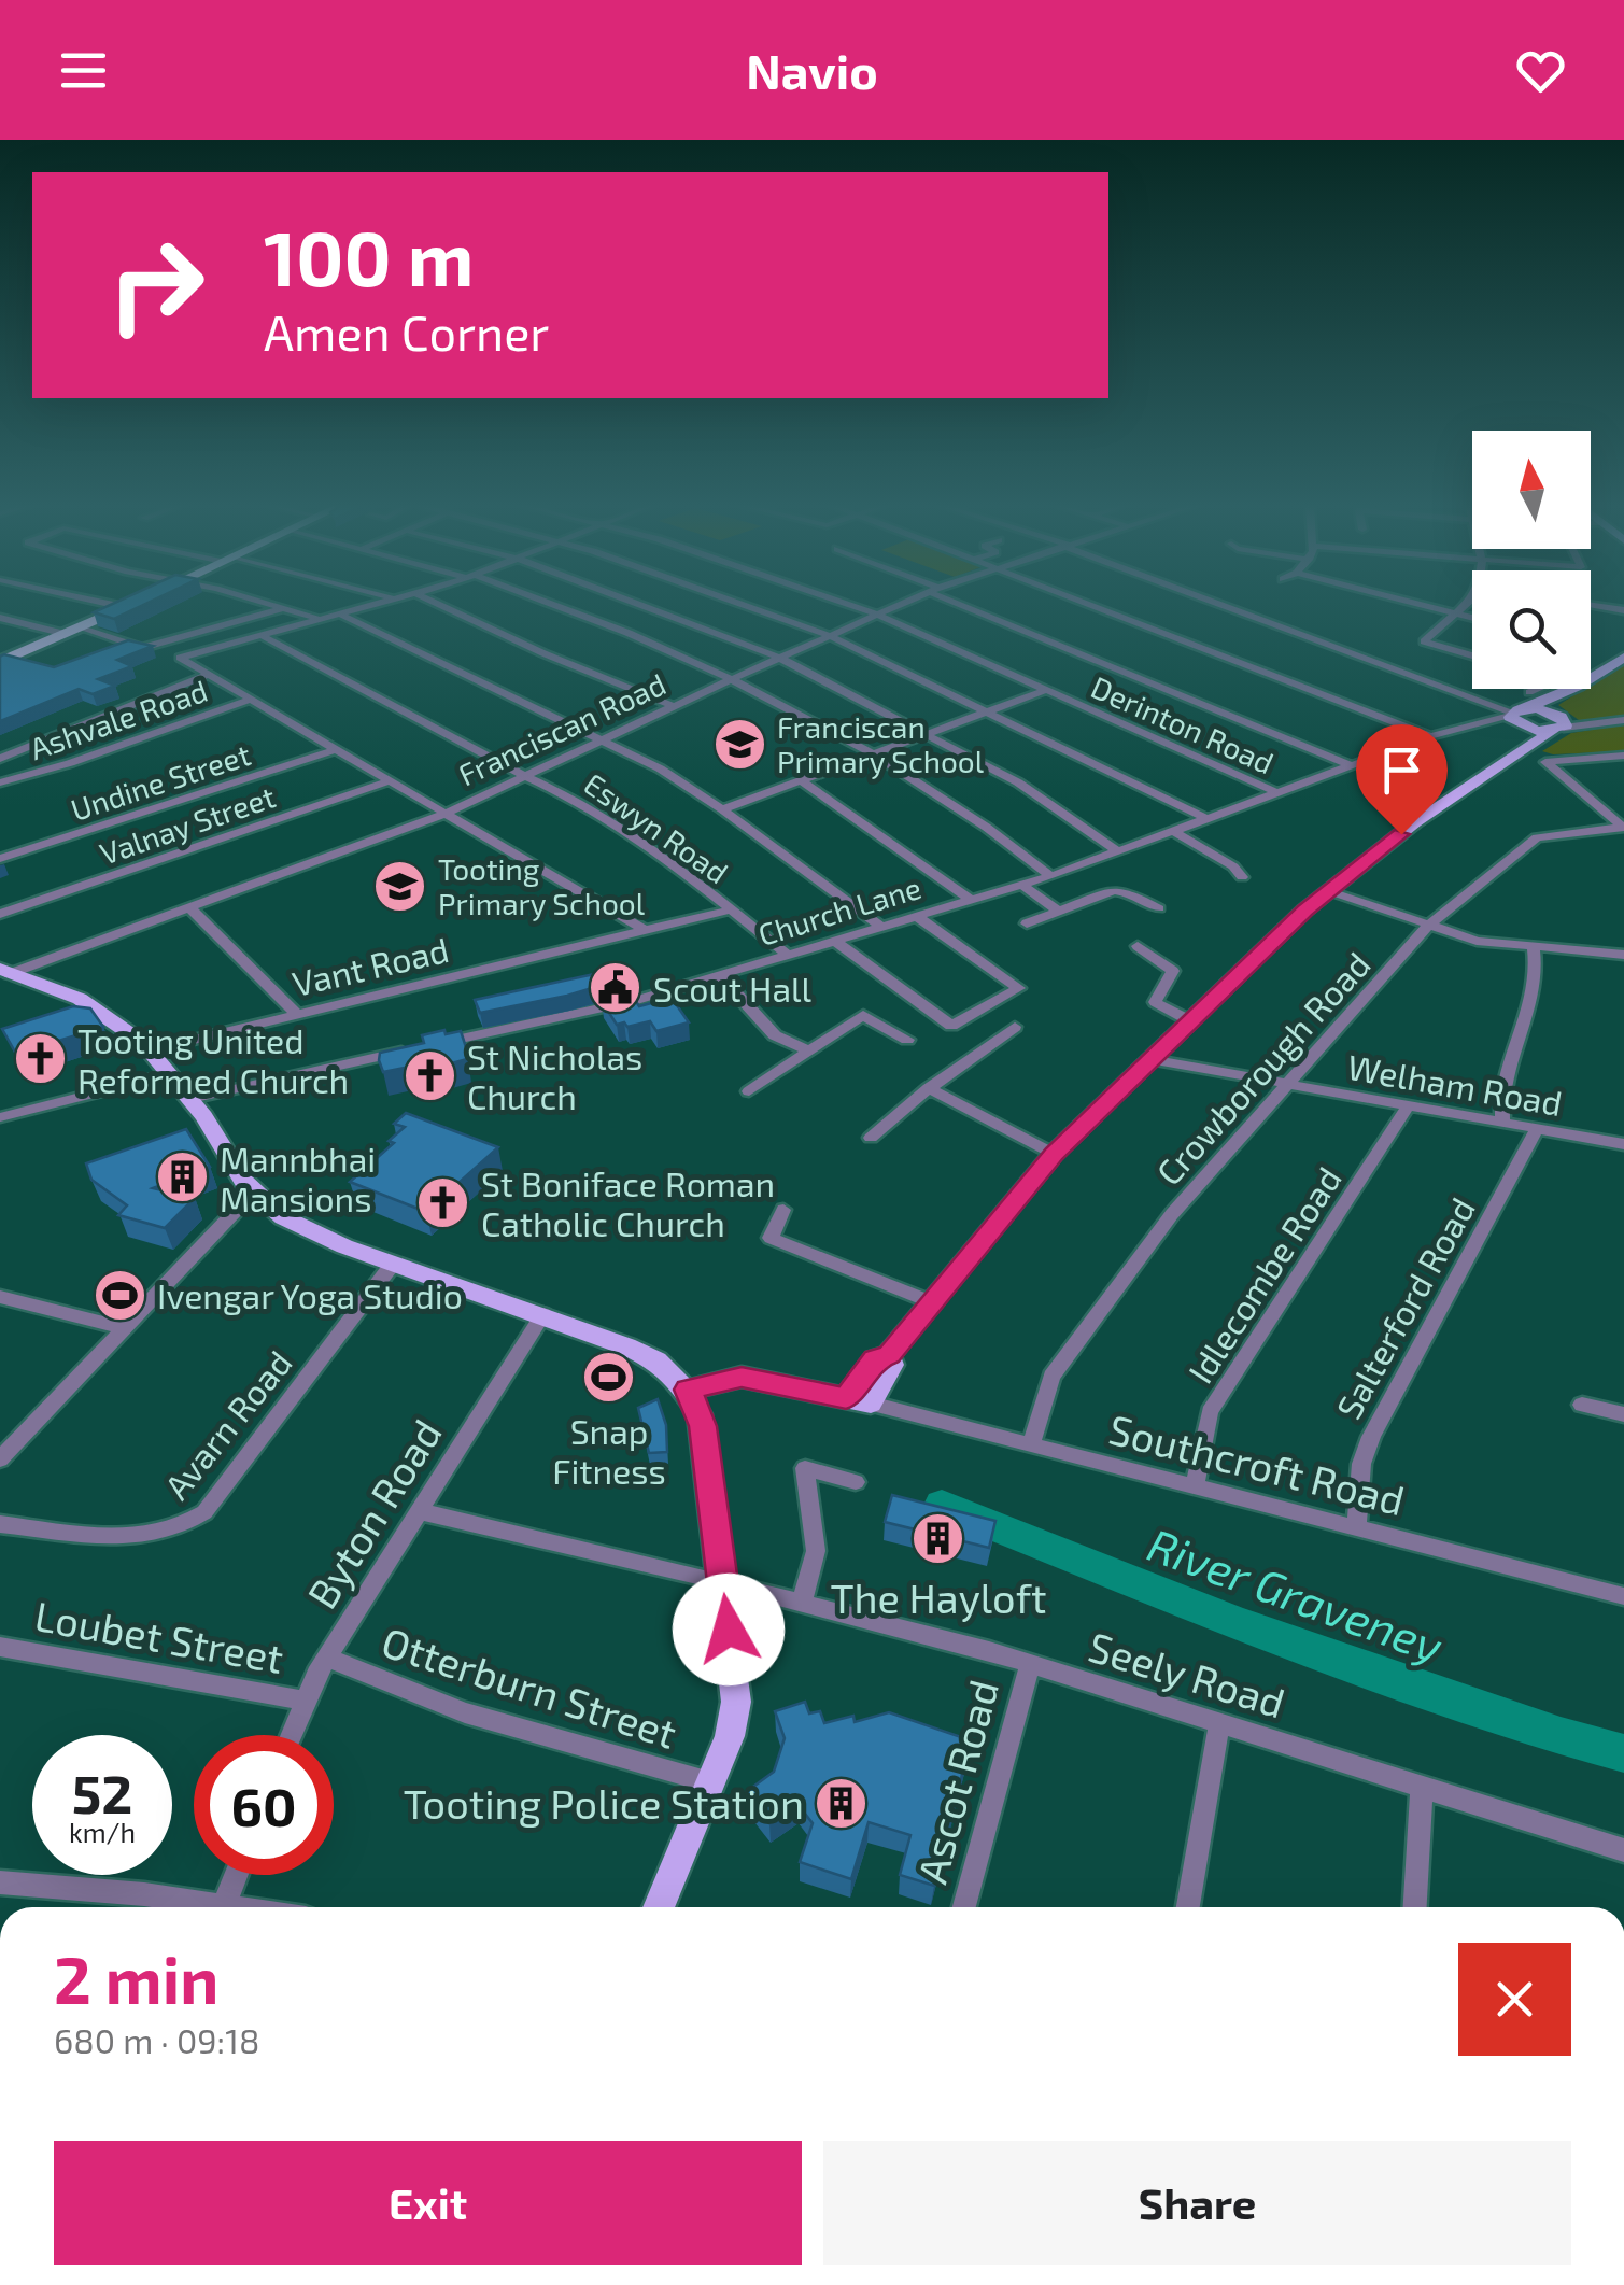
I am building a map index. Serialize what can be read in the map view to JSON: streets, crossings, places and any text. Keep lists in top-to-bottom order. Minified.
{"streets":{"street":["Ashvale Road","Derinton Road","Franciscan Road","Undine Street","Valnay Street","Eswyn Road","Church Lane","Vant Road","Crowborough Road","Welham Road","Idlecombe Road","Salterford Road","Avarn Road","Southcroft Road","Byton Road","Loubet Street","Seely Road","Otterburn Street","Ascot Road"]},"crossings":[["Derinton Road","Franciscan Road"],["Derinton Road","Church Lane"],["Franciscan Road","Eswyn Road"],["Eswyn Road","Church Lane"],["Eswyn Road","Vant Road"],["Crowborough Road","Welham Road"],["Crowborough Road","Southcroft Road"],["Welham Road","Idlecombe Road"],["Welham Road","Salterford Road"],["Idlecombe Road","Southcroft Road"],["Salterford Road","Southcroft Road"],["Byton Road","Loubet Street"],["Byton Road","Seely Road"],["Byton Road","Otterburn Street"],["Seely Road","Ascot Road"]],"water":["River Graveney"],"places":{"school or university":["Franciscan Primary School","Tooting Primary School"],"public building":["Scout Hall"],"church":["Tooting United Reformed Church","St Nicholas Church","St Boniface Roman Catholic Church"],"building":["Mannbhai Mansions","The Hayloft","Tooting Police Station"],"sports":["Ivengar Yoga Studio","Snap Fitness"]},"north":"top","page":{"header":"Navio","turn":["100 m","Amen Corner"],"speed":"52 km/h","limit":"60","heading":["2 min","680 m · 09:18"],"buttons":["Exit","Share"]}}
